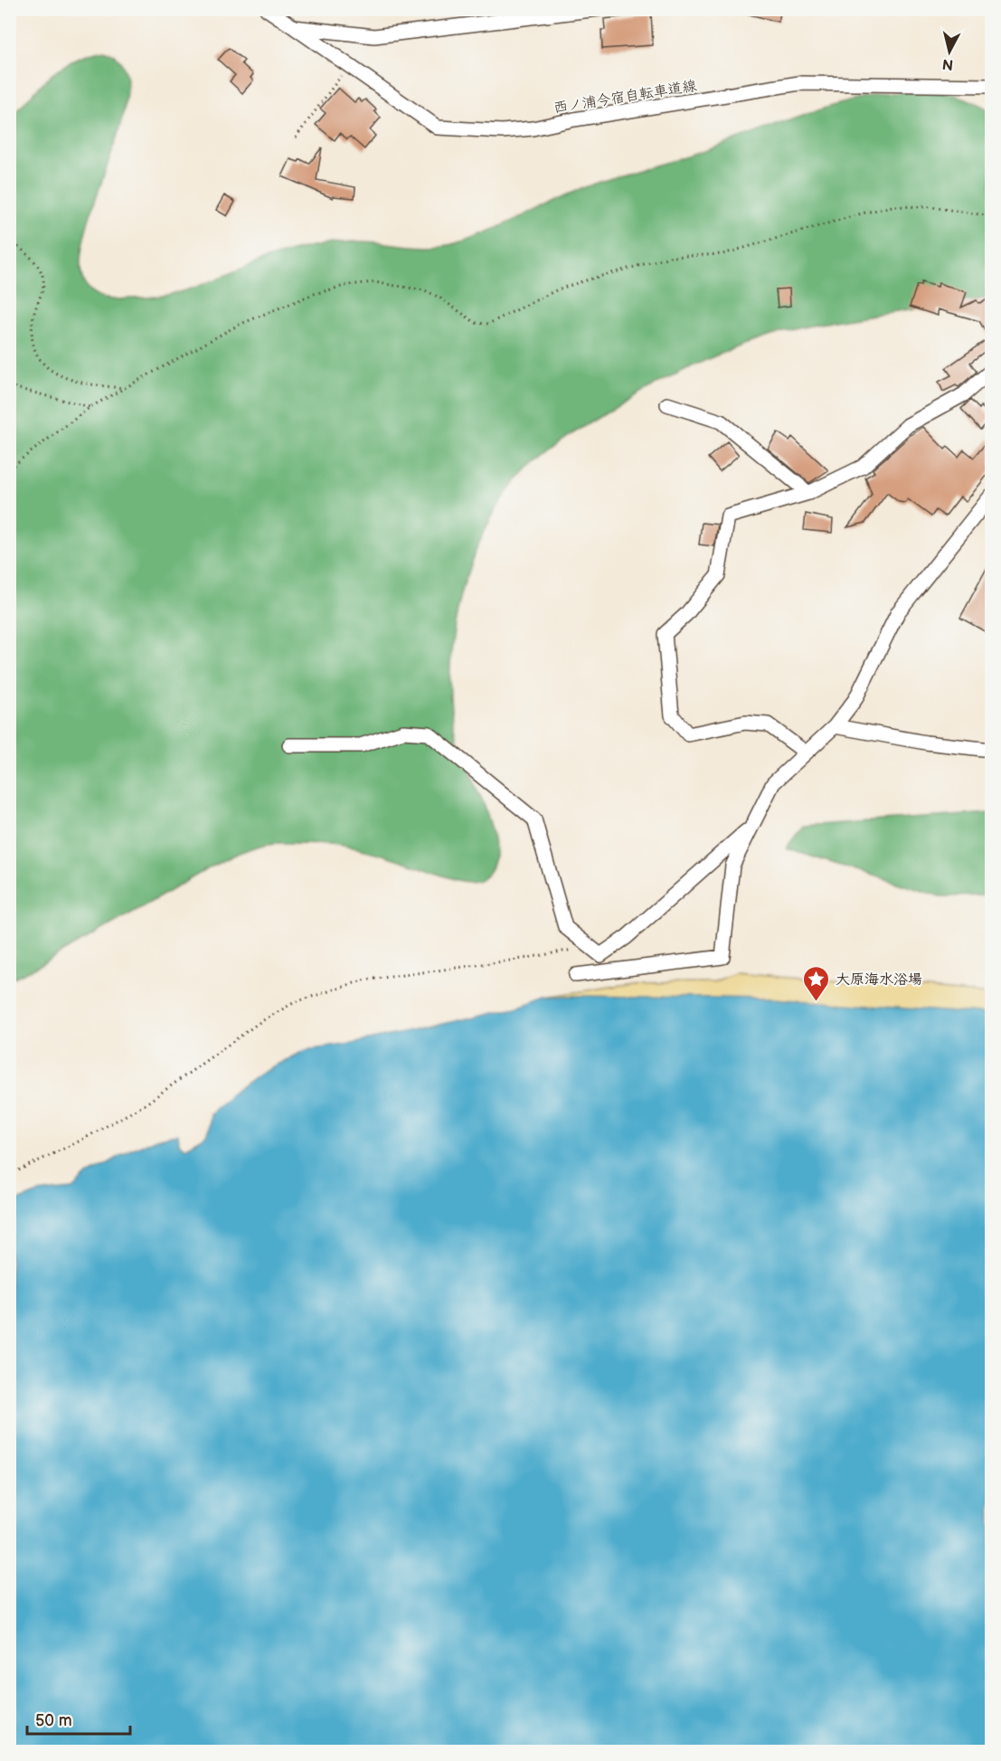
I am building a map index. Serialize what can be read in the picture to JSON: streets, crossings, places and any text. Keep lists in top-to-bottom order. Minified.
{"streets":{"street":["西ノ浦今宿自転車道線"]},"places":{"place":["大原海水浴場"]},"scale_bar":"50 m","north":"bottom"}
